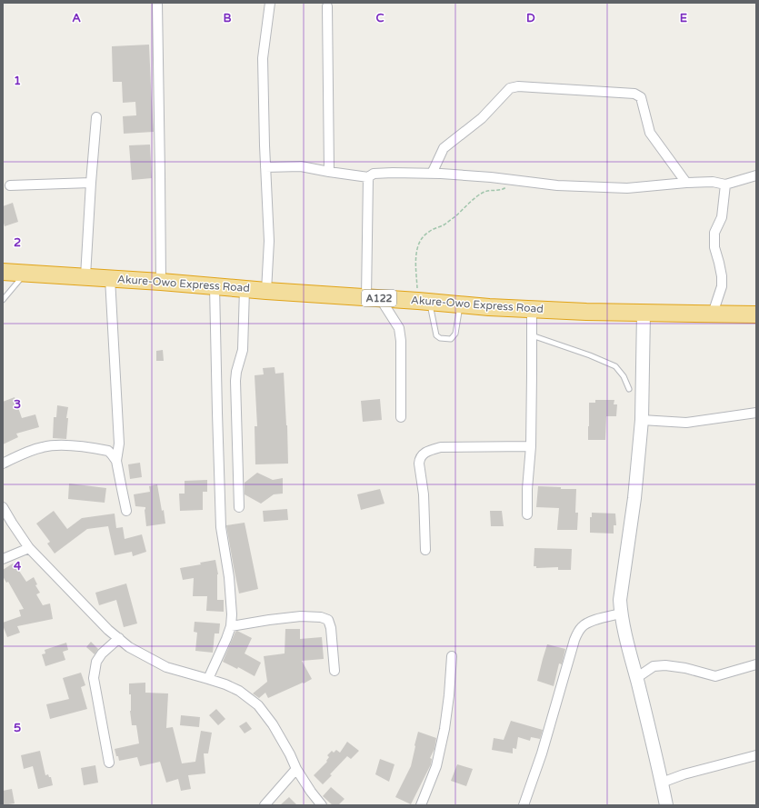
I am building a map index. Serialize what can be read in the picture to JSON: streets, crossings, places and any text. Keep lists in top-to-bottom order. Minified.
{"streets":{"highway":["Akure-Owo Express Road","A122"]},"grid":{"columns":["A","B","C","D","E"],"rows":["1","2","3","4","5"]}}
